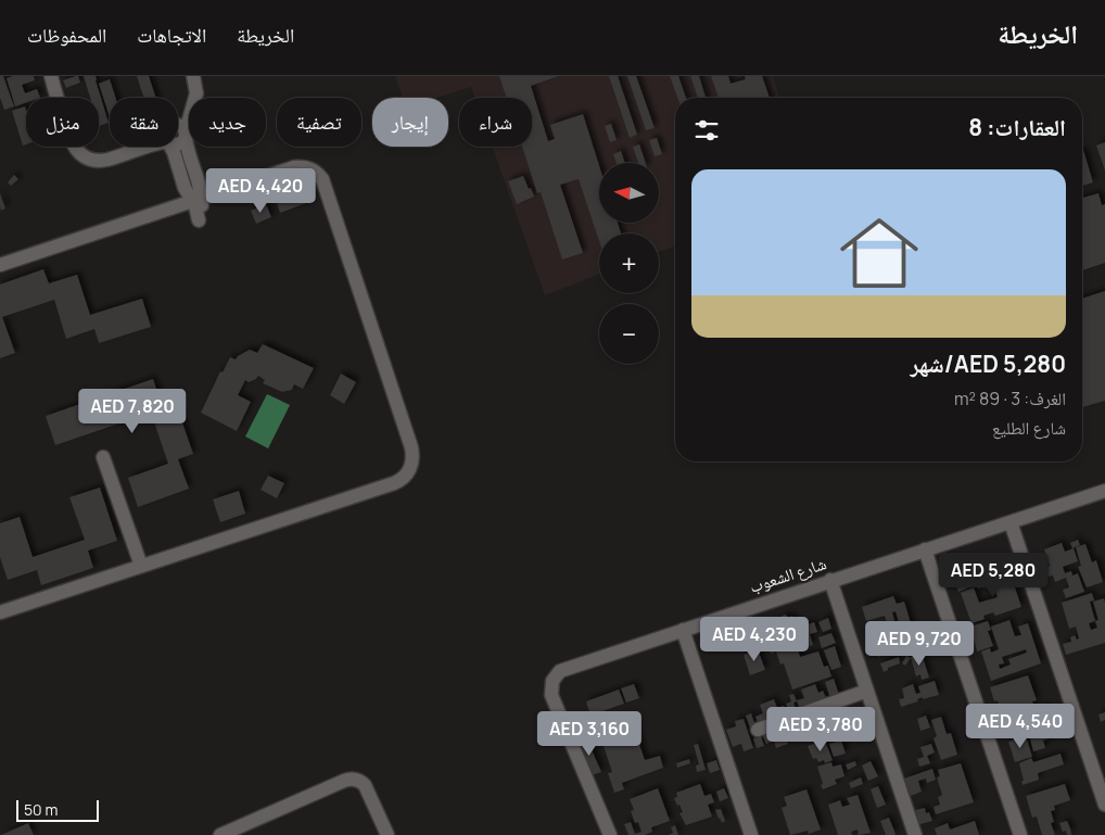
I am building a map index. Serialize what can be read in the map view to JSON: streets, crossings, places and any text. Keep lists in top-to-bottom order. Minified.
{"streets":{"street":["شارع الشعوب"]},"scale_bar":"50 m","north":"left","page":{"header":"الخريطة","nav":["الخريطة","الاتجاهات","المحفوظات"],"chip":["شراء","إيجار","تصفية","جديد","شقة","منزل"],"heading":"العقارات: 8","map_buttons":["+","−"],"list":[{"name":"AED 5,280/شهر","note":"الغرف: 3 · 89 m² · شارع الطليع"}],"price":["AED 4,420","AED 7,820","AED 5,280","AED 4,230","AED 9,720","AED 4,540","AED 3,780","AED 3,160"],"scale":"50 m"}}
